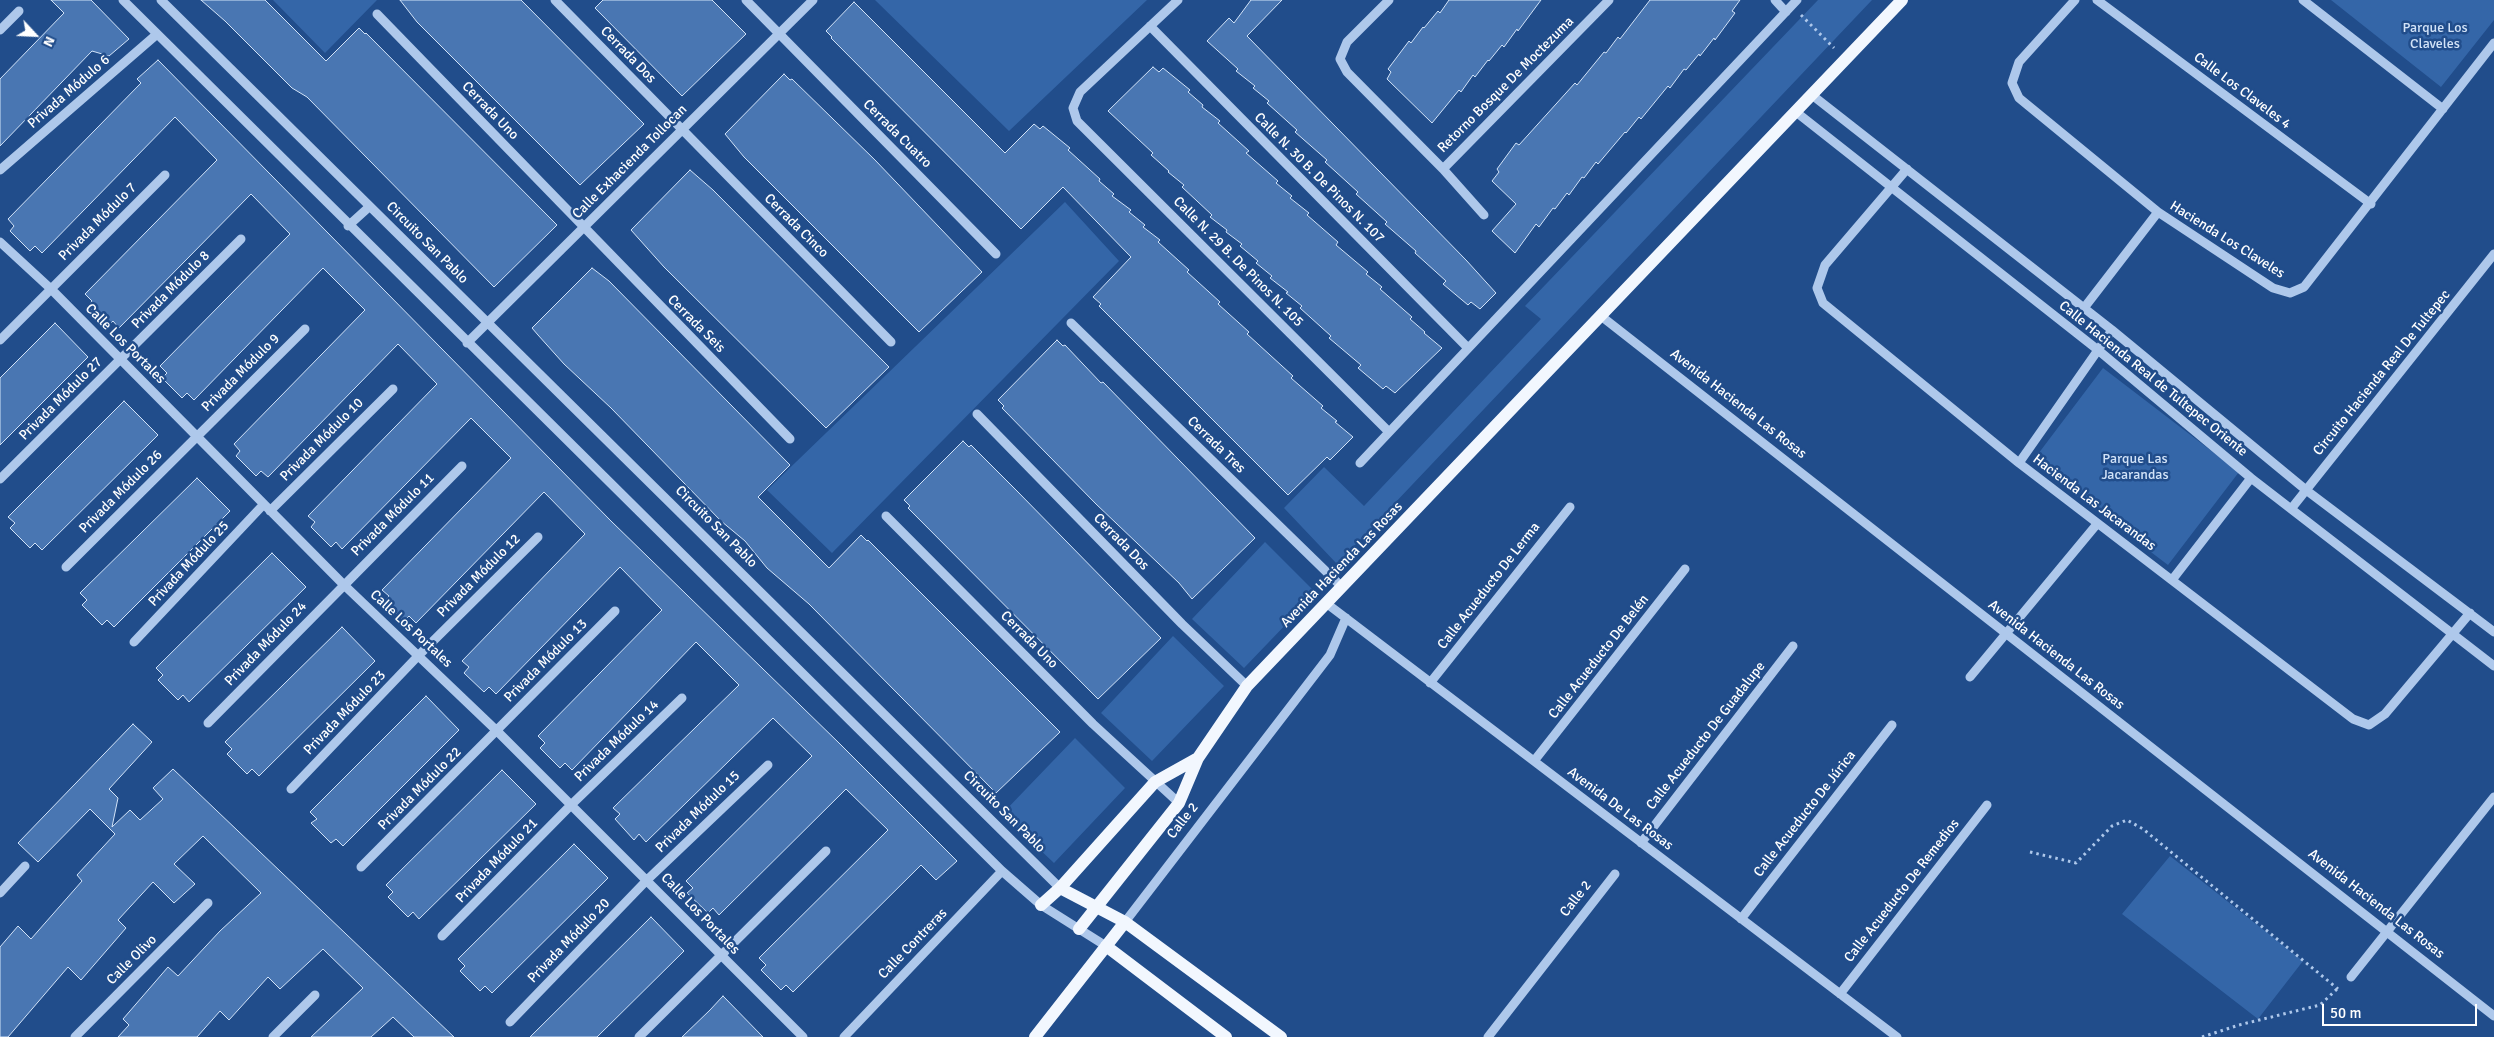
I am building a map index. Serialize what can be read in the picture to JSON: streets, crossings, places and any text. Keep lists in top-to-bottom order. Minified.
{"streets":{"main road":["Circuito San Pablo","Avenida Hacienda Las Rosas","Calle 2"],"street":["Cerrada Dos","Retorno Bosque De Moctezuma","Calle Los Claveles 4","Privada Módulo 6","Cerrada Uno","Cerrada Cuatro","Calle Exhacienda Tollocan","Calle N. 30 B. De Pinos N. 107","Privada Módulo 7","Cerrada Cinco","Hacienda Los Claveles","Calle N. 29 B. De Pinos N. 105","Privada Módulo 8","Cerrada Seis","Calle Los Portales","Privada Módulo 9","Circuito Hacienda Real De Tultepec","Calle Hacienda Real de Tultepec Oriente","Privada Módulo 27","Privada Módulo 10","Cerrada Tres","Privada Módulo 26","Hacienda Las Jacarandas","Privada Módulo 11","Privada Módulo 25","Privada Módulo 12","Calle Acueducto De Lerma","Privada Módulo 24","Calle Acueducto De Belén","Privada Módulo 13","Privada Módulo 23","Calle Acueducto De Guadalupe","Privada Módulo 14","Privada Módulo 22","Avenida De Las Rosas","Privada Módulo 15","Calle Acueducto De Júrica","Privada Módulo 21","Calle Acueducto De Remedios","Privada Módulo 20","Calle Contreras","Calle Olivo"]},"crossings":[["Cerrada Dos","Calle Exhacienda Tollocan"],["Cerrada Dos","Cerrada Cinco"],["Cerrada Dos","Avenida Hacienda Las Rosas"],["Calle Los Claveles 4","Hacienda Los Claveles"],["Cerrada Uno","Calle Exhacienda Tollocan"],["Cerrada Uno","Cerrada Seis"],["Cerrada Uno","Avenida Hacienda Las Rosas"],["Cerrada Cuatro","Calle Exhacienda Tollocan"],["Calle Exhacienda Tollocan","Cerrada Cinco"],["Calle Exhacienda Tollocan","Circuito San Pablo"],["Calle Exhacienda Tollocan","Cerrada Seis"],["Calle N. 30 B. De Pinos N. 107","Calle N. 29 B. De Pinos N. 105"],["Privada Módulo 7","Calle Los Portales"],["Circuito San Pablo","Avenida Hacienda Las Rosas"],["Circuito San Pablo","Calle 2"],["Privada Módulo 8","Calle Los Portales"],["Privada Módulo 8","Privada Módulo 27"],["Calle Los Portales","Privada Módulo 9"],["Calle Los Portales","Privada Módulo 27"],["Calle Los Portales","Privada Módulo 10"],["Calle Los Portales","Privada Módulo 26"],["Calle Los Portales","Privada Módulo 11"],["Calle Los Portales","Privada Módulo 25"],["Calle Los Portales","Privada Módulo 12"],["Calle Los Portales","Privada Módulo 24"],["Calle Los Portales","Privada Módulo 13"],["Calle Los Portales","Privada Módulo 23"],["Calle Los Portales","Privada Módulo 14"],["Calle Los Portales","Privada Módulo 22"],["Calle Los Portales","Privada Módulo 15"],["Calle Los Portales","Privada Módulo 21"],["Calle Los Portales","Privada Módulo 20"],["Privada Módulo 9","Privada Módulo 26"],["Circuito Hacienda Real De Tultepec","Calle Hacienda Real de Tultepec Oriente"],["Calle Hacienda Real de Tultepec Oriente","Avenida Hacienda Las Rosas"],["Calle Hacienda Real de Tultepec Oriente","Hacienda Las Jacarandas"],["Avenida Hacienda Las Rosas","Cerrada Tres"],["Avenida Hacienda Las Rosas","Avenida De Las Rosas"],["Privada Módulo 10","Privada Módulo 25"],["Privada Módulo 11","Privada Módulo 24"],["Privada Módulo 12","Privada Módulo 23"],["Calle Acueducto De Lerma","Avenida De Las Rosas"],["Calle Acueducto De Belén","Avenida De Las Rosas"],["Privada Módulo 13","Privada Módulo 22"],["Calle Acueducto De Guadalupe","Avenida De Las Rosas"],["Privada Módulo 14","Privada Módulo 21"],["Avenida De Las Rosas","Calle Acueducto De Júrica"],["Avenida De Las Rosas","Calle 2"],["Avenida De Las Rosas","Calle Acueducto De Remedios"],["Privada Módulo 15","Privada Módulo 20"]],"parks":["Parque Los Claveles","Parque Las Jacarandas"],"scale_bar":"50 m","north":"bottom right"}
